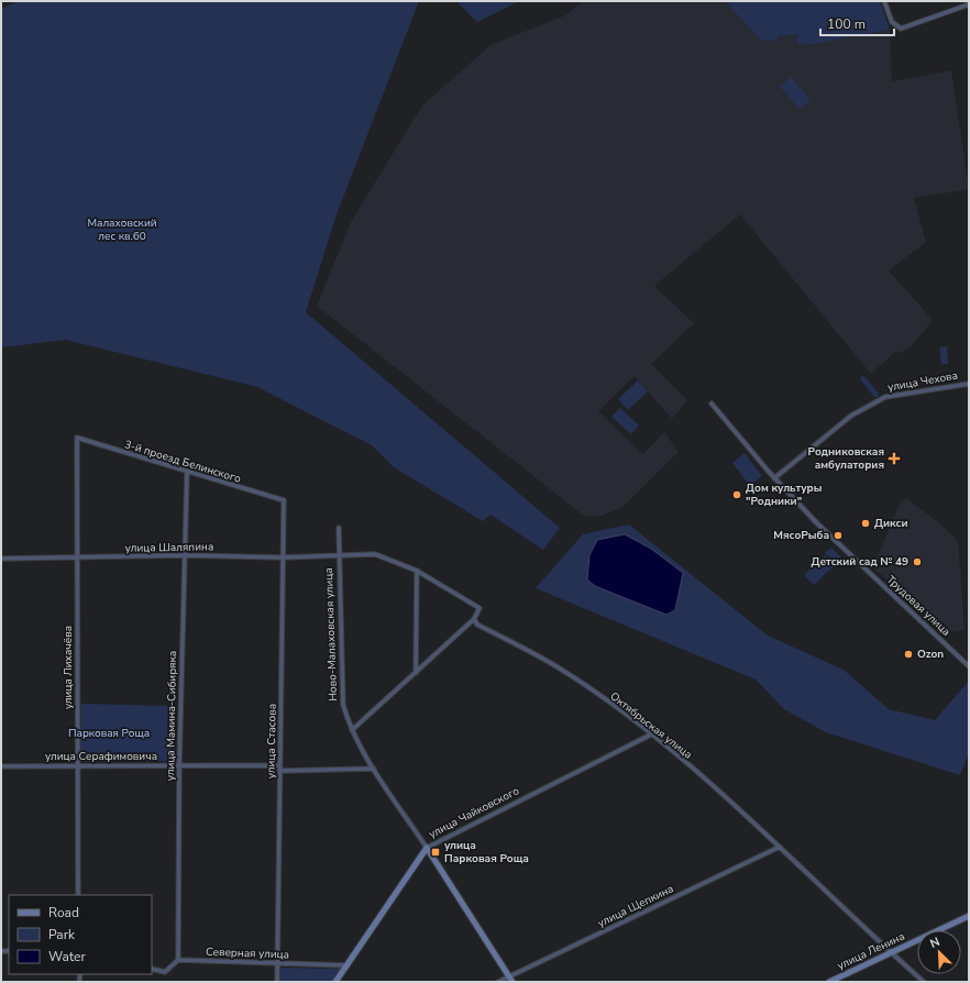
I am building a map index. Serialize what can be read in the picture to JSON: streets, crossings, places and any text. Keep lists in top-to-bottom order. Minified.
{"streets":{"street":["улица Чехова","3-й проезд Белинского","улица Шаляпина","Трудовая улица","Ново-Малаховская улица","улица Лихачёва","улица Мамина-Сибиряка","Октябрьская улица","улица Стасова","улица Серафимовича","улица Чайковского","улица Щепкина","улица Ленина","Северная улица"]},"crossings":[["улица Чехова","Трудовая улица"],["3-й проезд Белинского","улица Лихачёва"],["3-й проезд Белинского","улица Мамина-Сибиряка"],["3-й проезд Белинского","улица Стасова"],["улица Шаляпина","Ново-Малаховская улица"],["улица Шаляпина","улица Лихачёва"],["улица Шаляпина","улица Мамина-Сибиряка"],["улица Шаляпина","улица Стасова"],["Ново-Малаховская улица","улица Чайковского"],["Ново-Малаховская улица","улица Щепкина"],["улица Лихачёва","улица Серафимовича"],["улица Мамина-Сибиряка","улица Серафимовича"],["улица Мамина-Сибиряка","Северная улица"],["Октябрьская улица","улица Чайковского"],["Октябрьская улица","улица Щепкина"],["Октябрьская улица","улица Ленина"],["улица Стасова","улица Серафимовича"],["улица Стасова","Северная улица"],["улица Чайковского","Северная улица"]],"parks":["Малаховский лес кв.60","Парковая Роща"],"places":{"health":["Родниковская амбулатория"],"other":["Дом культуры \"Родники\"","Дикси","МясоРыба","Детский сад № 49","Ozon"],"transit":["улица Парковая Роща"]},"legend":["Road","Park","Water"],"scale_bar":"100 m","north":"top left"}
